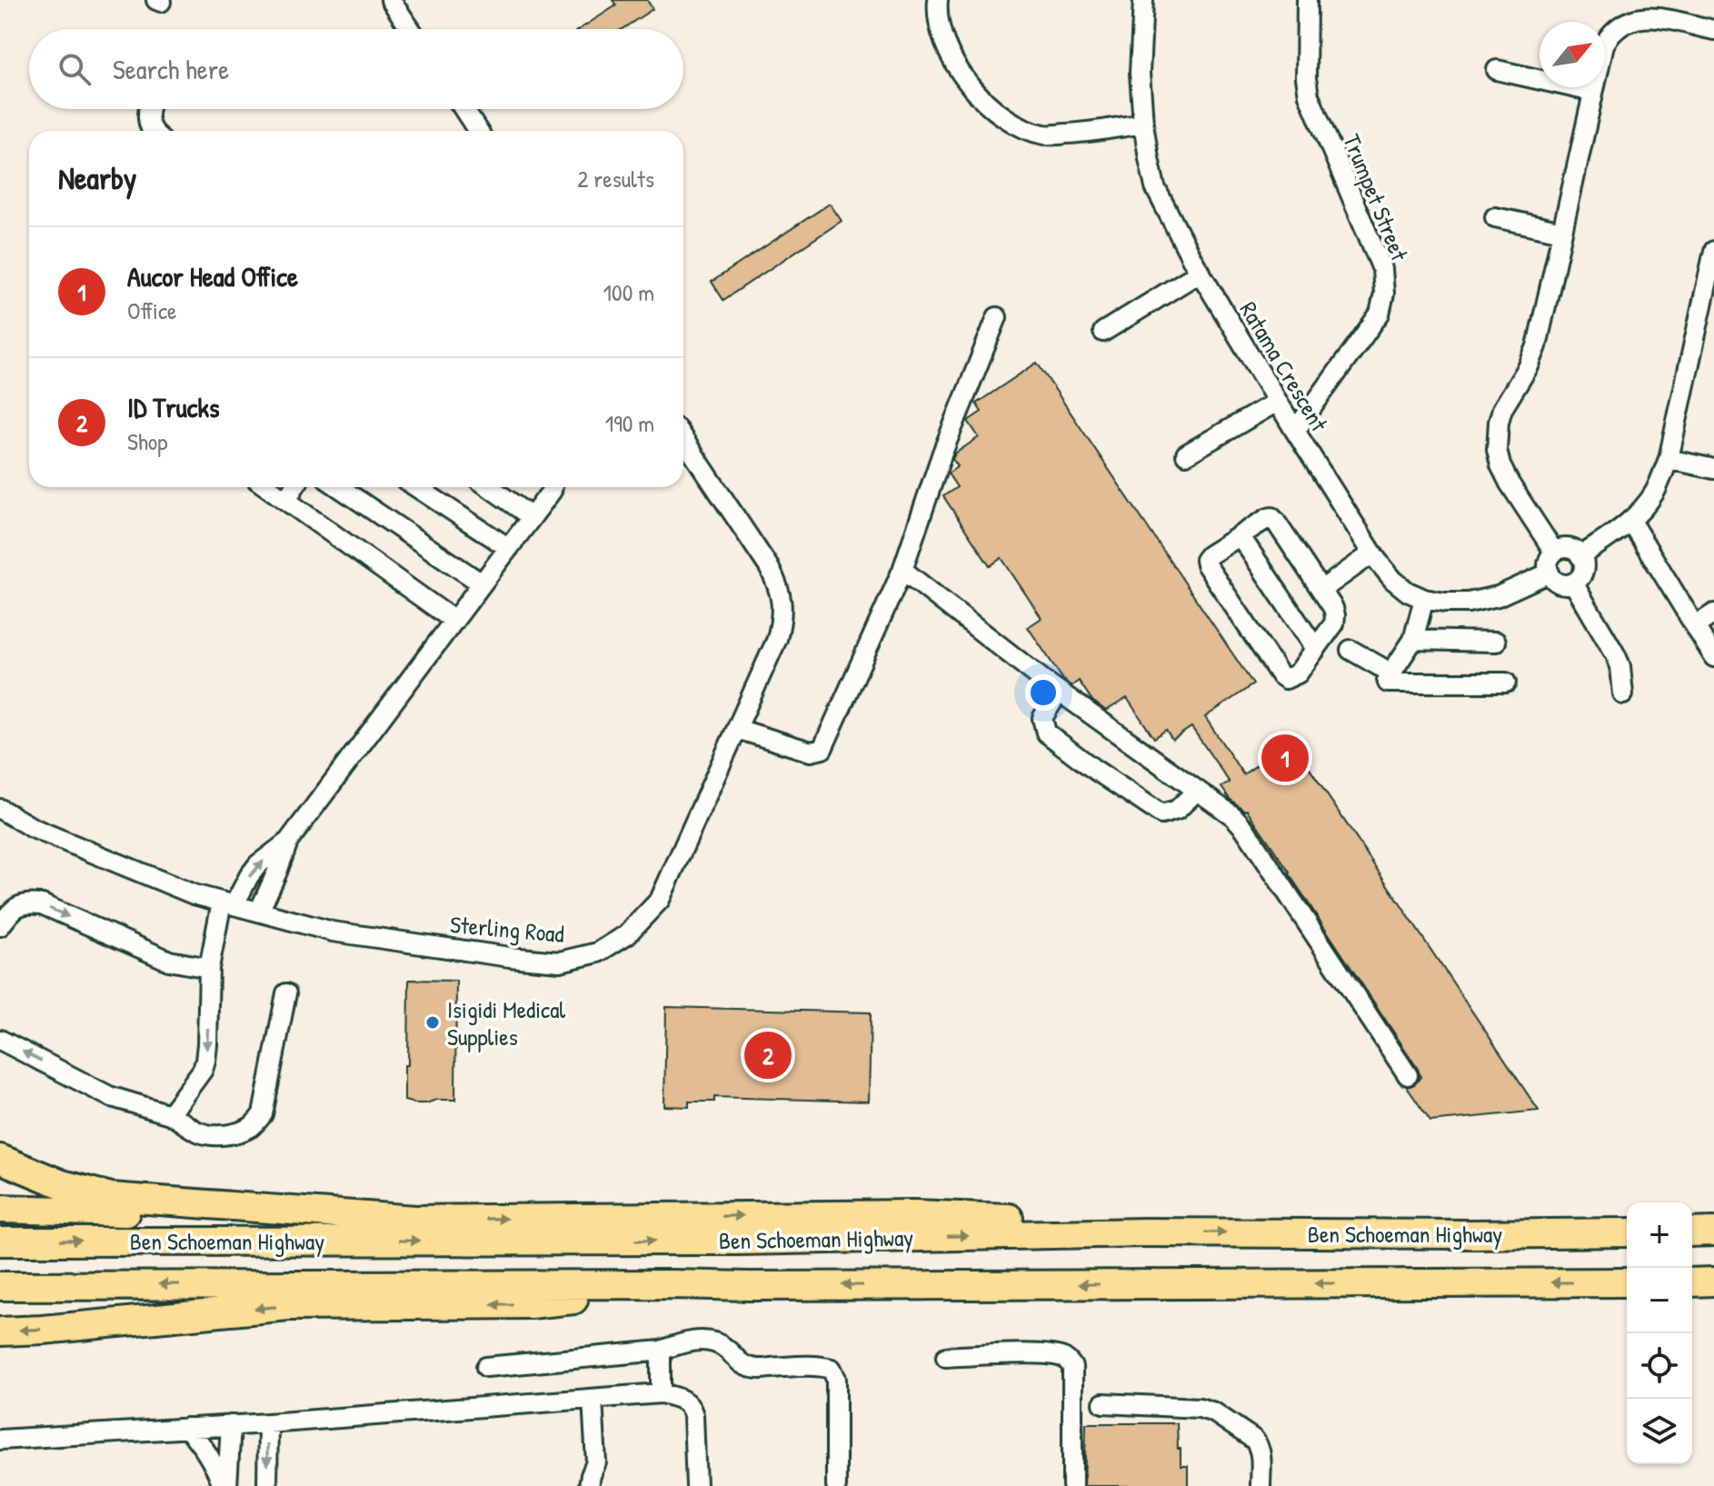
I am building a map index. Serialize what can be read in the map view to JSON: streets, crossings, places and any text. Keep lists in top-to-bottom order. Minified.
{"streets":{"highway":["Ben Schoeman Highway"],"street":["Trumpet Street","Ratama Crescent","Sterling Road"]},"crossings":[["Trumpet Street","Ratama Crescent"]],"places":["Isigidi Medical Supplies"],"north":"top right","page":{"search":"Search here","heading":["Nearby","2 results"],"list":[{"mark":"1","name":"Aucor Head Office","note":"Office","value":"100 m"},{"mark":"2","name":"ID Trucks","note":"Shop","value":"190 m"}],"pins":["1","2"],"map_buttons":["+","−"]}}
